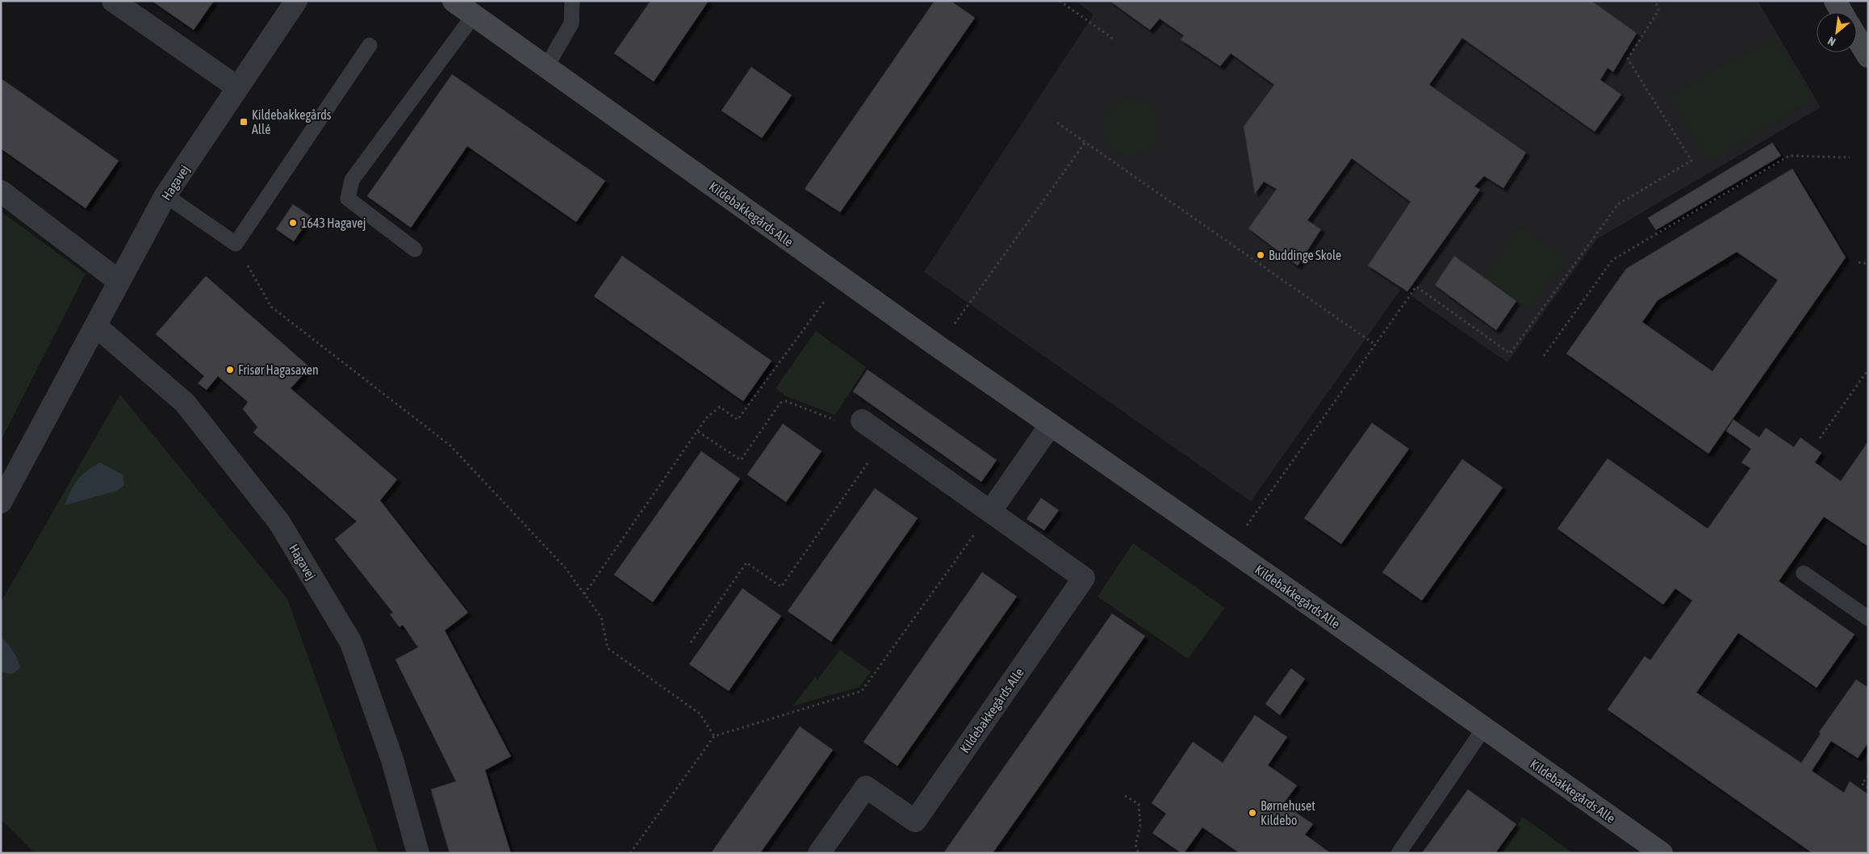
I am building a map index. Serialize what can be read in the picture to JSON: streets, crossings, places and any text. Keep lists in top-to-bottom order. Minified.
{"streets":{"street":["Hagavej","Kildebakkegårds Alle"]},"places":{"transit":["Kildebakkegårds Allé"],"other":["1643 Hagavej","Buddinge Skole","Frisør Hagasaxen","Børnehuset Kildebo"]},"north":"bottom left"}
